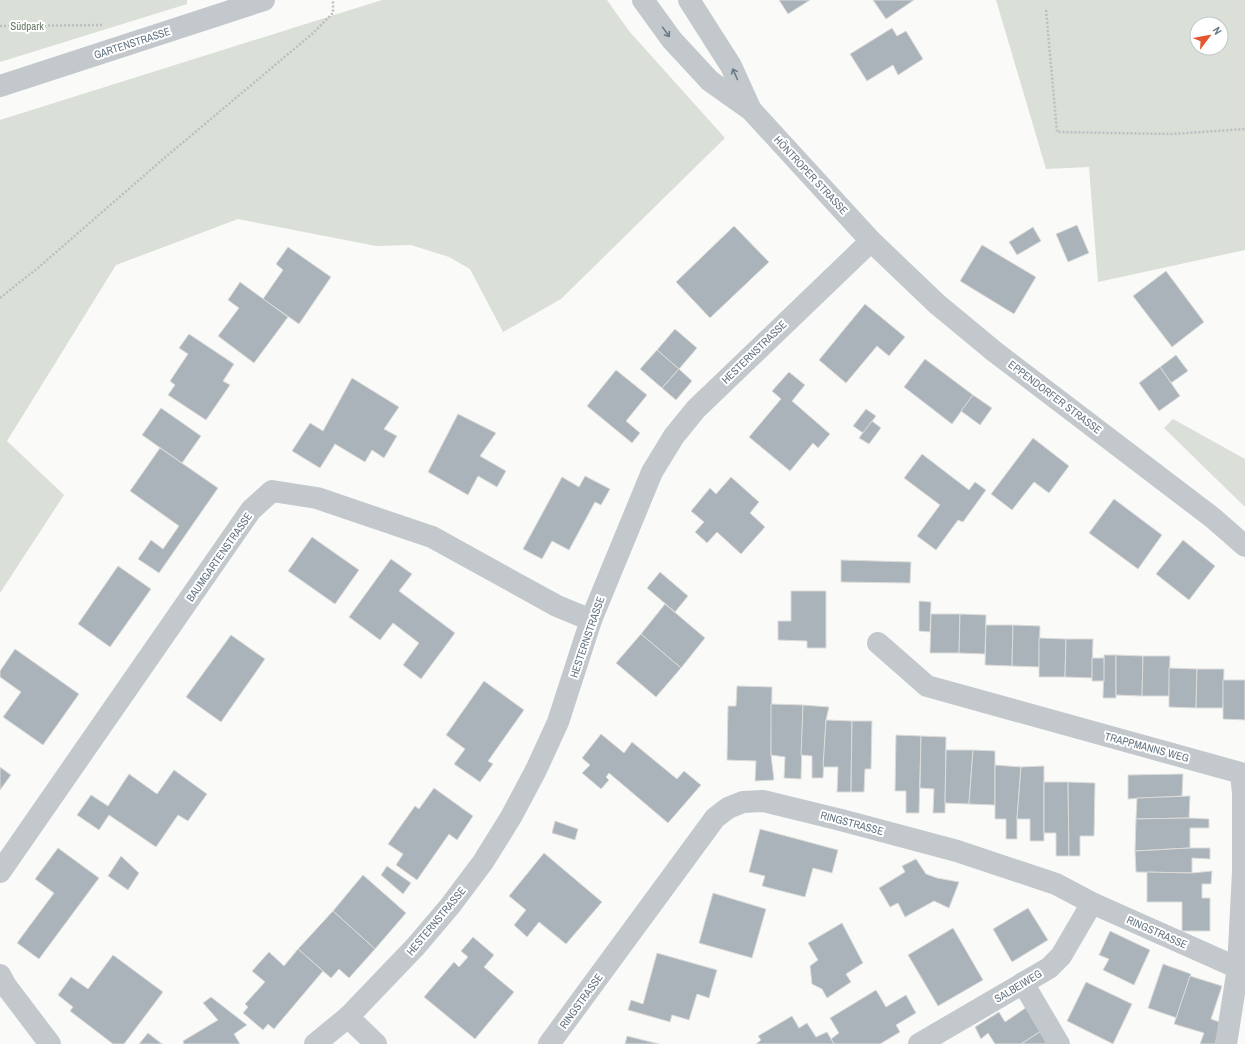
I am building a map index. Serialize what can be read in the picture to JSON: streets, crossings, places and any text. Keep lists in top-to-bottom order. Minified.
{"streets":{"street":["GARTENSTRASSE","HÖNTROPER STRASSE","HESTERNSTRASSE","EPPENDORFER STRASSE","BAUMGARTENSTRASSE","TRAPPMANNS WEG","RINGSTRASSE","SALBEIWEG"]},"crossings":[["HÖNTROPER STRASSE","HESTERNSTRASSE"],["HÖNTROPER STRASSE","EPPENDORFER STRASSE"],["HESTERNSTRASSE","EPPENDORFER STRASSE"],["HESTERNSTRASSE","BAUMGARTENSTRASSE"],["TRAPPMANNS WEG","RINGSTRASSE"],["RINGSTRASSE","SALBEIWEG"]],"parks":["Südpark"],"north":"top right"}
